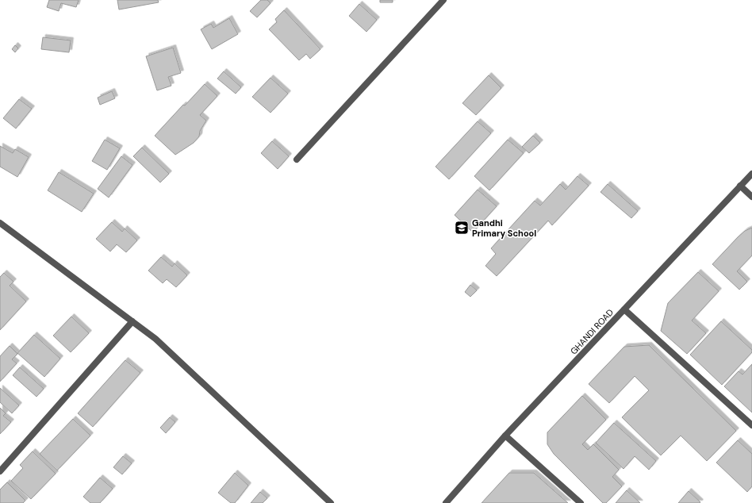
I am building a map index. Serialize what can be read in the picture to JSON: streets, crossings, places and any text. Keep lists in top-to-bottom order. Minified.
{"streets":{"street":["GHANDI ROAD"]},"places":{"school or university":["Gandhi Primary School"]}}
